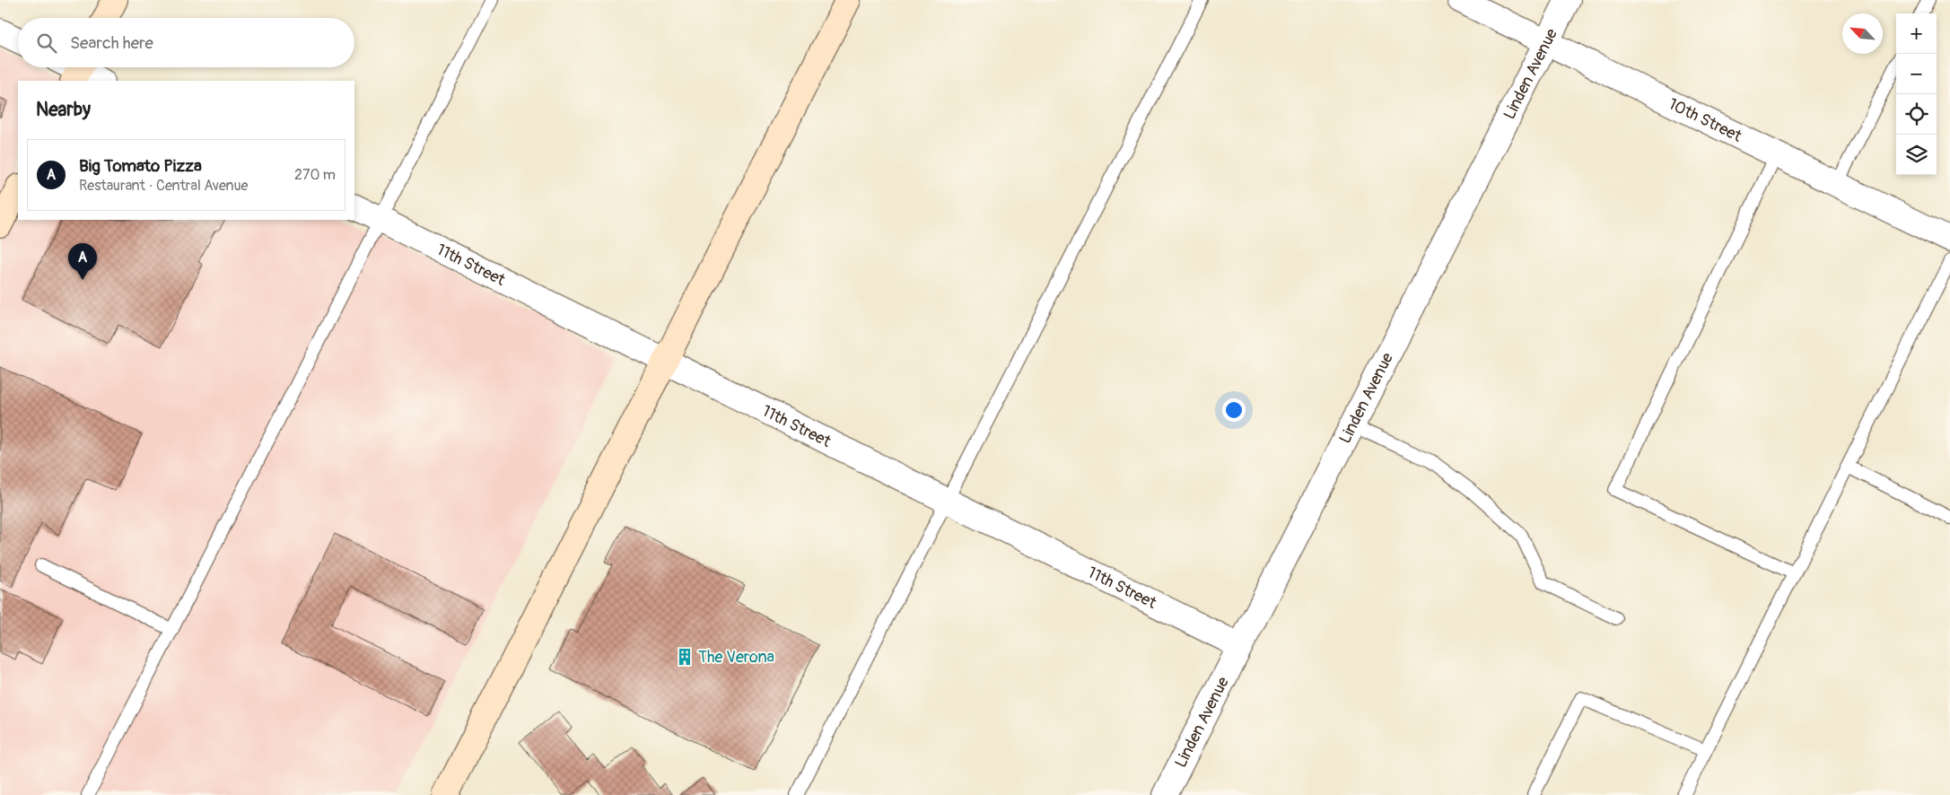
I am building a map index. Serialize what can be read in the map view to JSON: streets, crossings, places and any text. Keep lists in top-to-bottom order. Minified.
{"streets":{"street":["Linden Avenue","10th Street","11th Street"]},"crossings":[["Linden Avenue","10th Street"],["Linden Avenue","11th Street"]],"places":{"building":["The Verona"]},"north":"top left","page":{"map_buttons":["+","−"],"search":"Search here","heading":"Nearby","list":[{"mark":"A","name":"Big Tomato Pizza","note":"Restaurant · Central Avenue","value":"270 m"}],"pins":"A"}}
